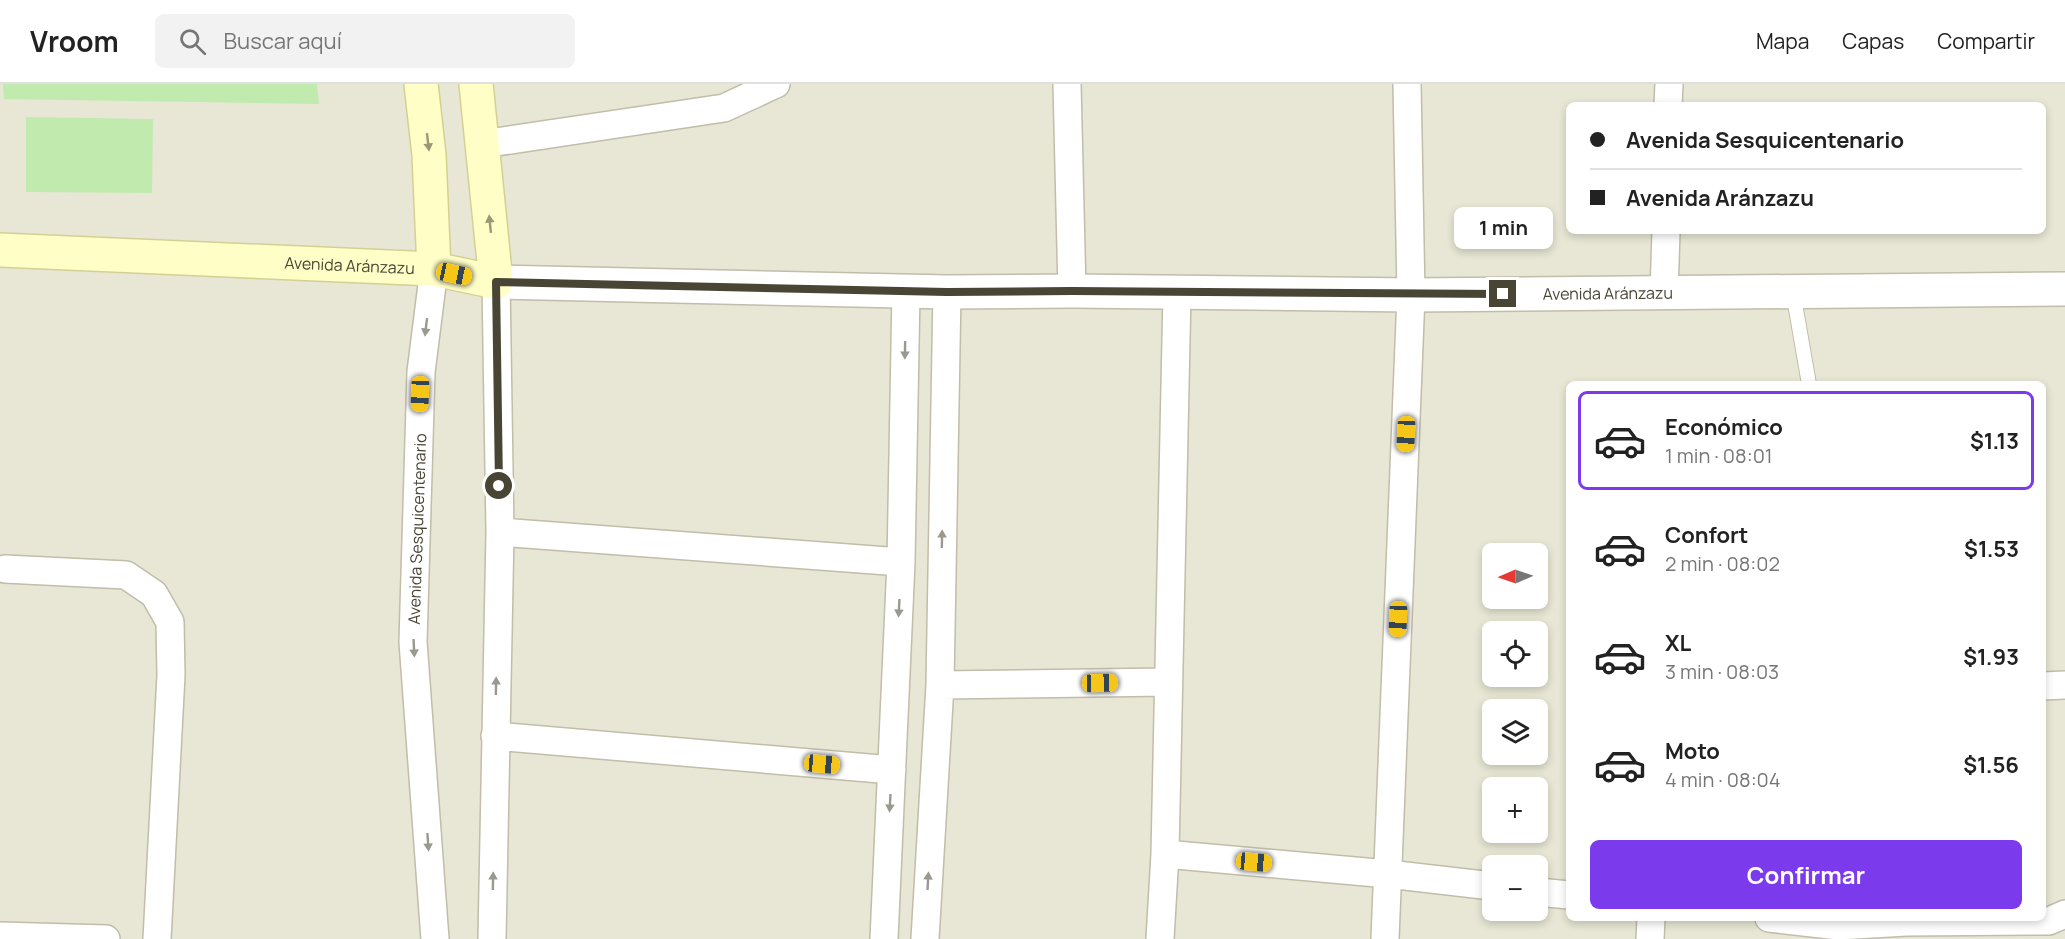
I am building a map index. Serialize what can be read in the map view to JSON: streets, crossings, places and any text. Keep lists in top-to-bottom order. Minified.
{"streets":{"main road":["Avenida Aránzazu","Avenida Sesquicentenario"]},"crossings":[["Avenida Aránzazu","Avenida Sesquicentenario"]],"one_way":["Avenida Sesquicentenario"],"north":"left","page":{"header":"Vroom","search":"Buscar aquí","nav":["Mapa","Capas","Compartir"],"banner":["Avenida Sesquicentenario","Avenida Aránzazu"],"bubble":"1 min","list":[{"name":"Económico","note":"1 min · 08:01","value":"$1.13"},{"name":"Confort","note":"2 min · 08:02","value":"$1.53"},{"name":"XL","note":"3 min · 08:03","value":"$1.93"},{"name":"Moto","note":"4 min · 08:04","value":"$1.56"}],"map_buttons":["+","−"],"buttons":"Confirmar"}}
